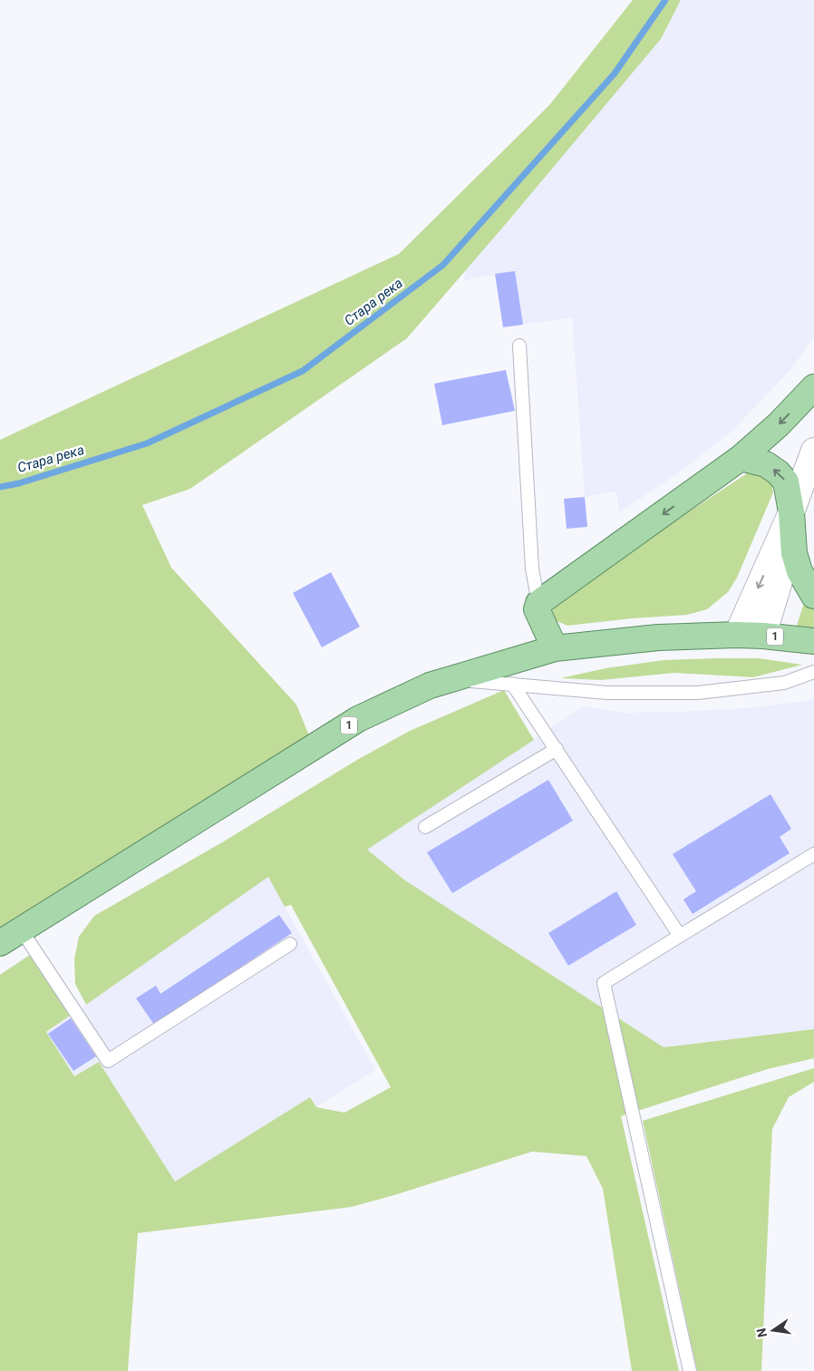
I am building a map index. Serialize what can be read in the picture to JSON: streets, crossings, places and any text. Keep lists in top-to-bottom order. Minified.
{"streets":{"main road":["1"]},"water":["Стара река"],"north":"left"}
